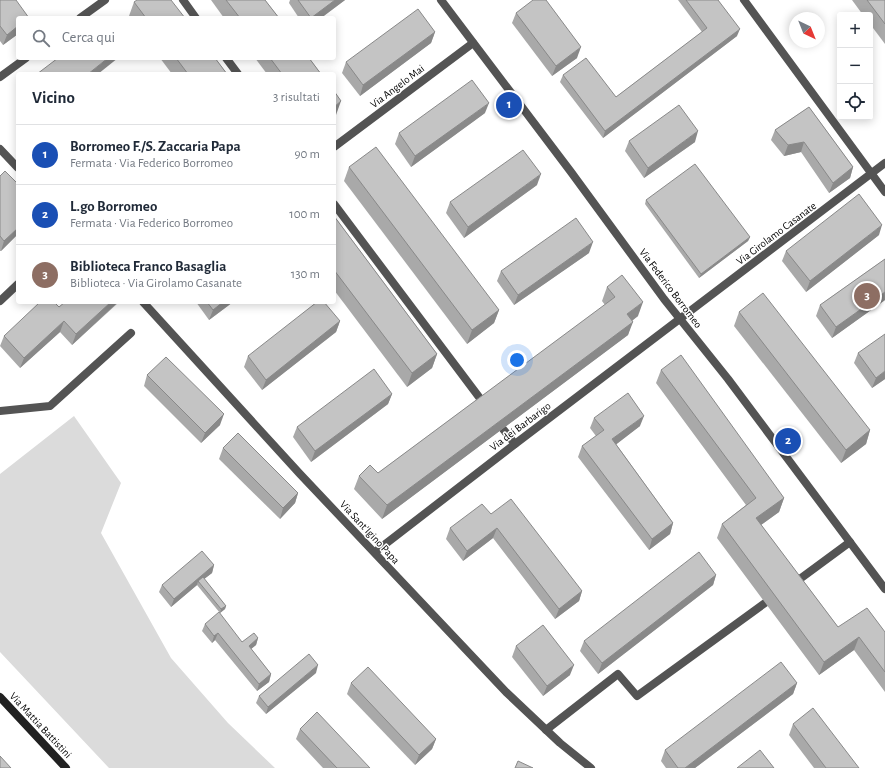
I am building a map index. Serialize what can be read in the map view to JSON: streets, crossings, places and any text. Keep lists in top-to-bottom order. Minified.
{"streets":{"main road":["Via Mattia Battistini"],"street":["Via Angelo Mai","Via Girolamo Casanate","Via Federico Borromeo","Via dei Barbarigo","Via Sant'Igino Papa"]},"crossings":[["Via Angelo Mai","Via Federico Borromeo"],["Via Girolamo Casanate","Via Federico Borromeo"],["Via Girolamo Casanate","Via dei Barbarigo"],["Via Federico Borromeo","Via dei Barbarigo"],["Via dei Barbarigo","Via Sant'Igino Papa"]],"north":"bottom right","page":{"map_buttons":["+","−"],"search":"Cerca qui","heading":["Vicino","3 risultati"],"pins":["1","3","2"],"list":[{"mark":"1","name":"Borromeo F./S. Zaccaria Papa","note":"Fermata · Via Federico Borromeo","value":"90 m"},{"mark":"2","name":"L.go Borromeo","note":"Fermata · Via Federico Borromeo","value":"100 m"},{"mark":"3","name":"Biblioteca Franco Basaglia","note":"Biblioteca · Via Girolamo Casanate","value":"130 m"}]}}
